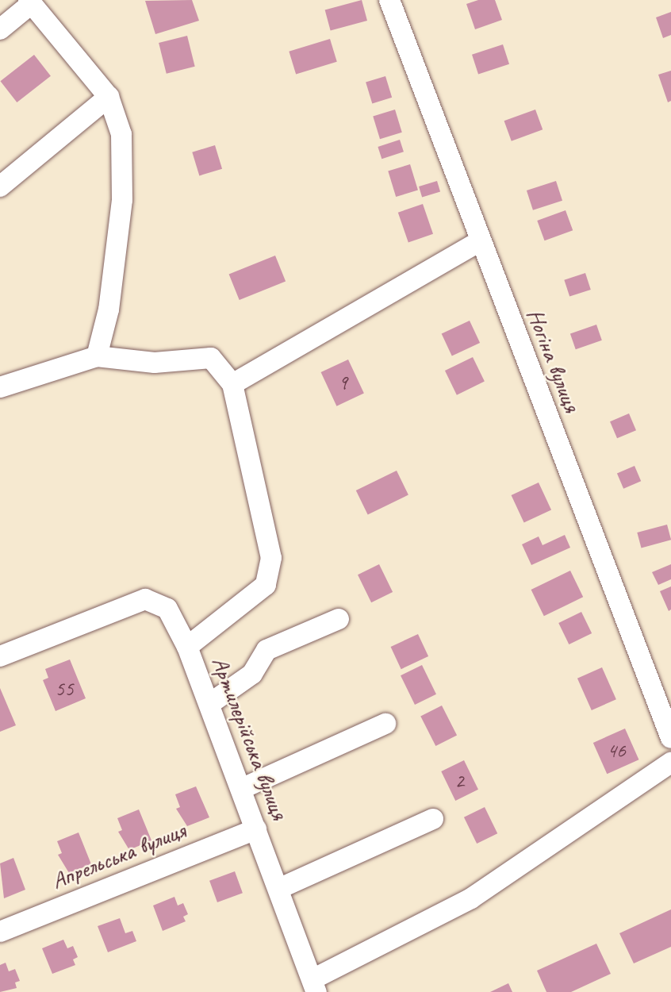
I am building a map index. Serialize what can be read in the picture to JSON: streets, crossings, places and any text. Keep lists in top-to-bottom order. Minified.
{"streets":{"street":["Ногіна вулиця","Артилерійська вулиця","Апрельська вулиця"]},"crossings":[["Артилерійська вулиця","Апрельська вулиця"]],"house_numbers":["9","55","46","2"]}
